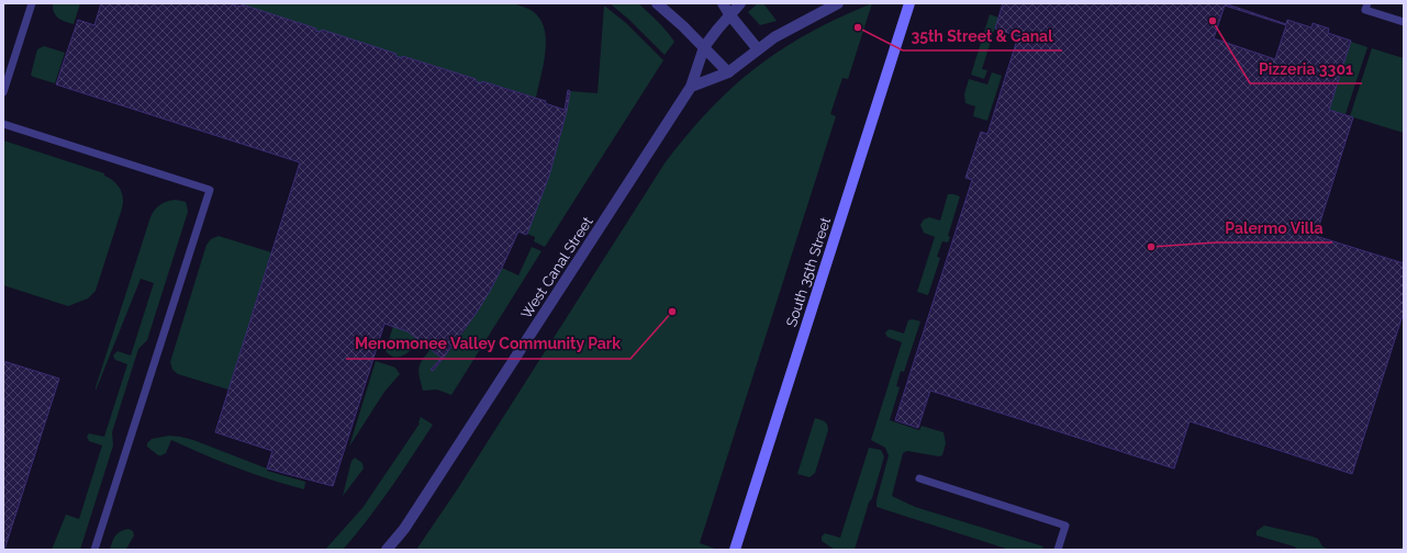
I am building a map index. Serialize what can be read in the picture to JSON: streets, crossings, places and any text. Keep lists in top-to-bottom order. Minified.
{"streets":{"main road":["South 35th Street"],"street":["West Canal Street"]},"places":["Pizzeria 3301","35th Street & Canal","Palermo Villa","Menomonee Valley Community Park"]}
